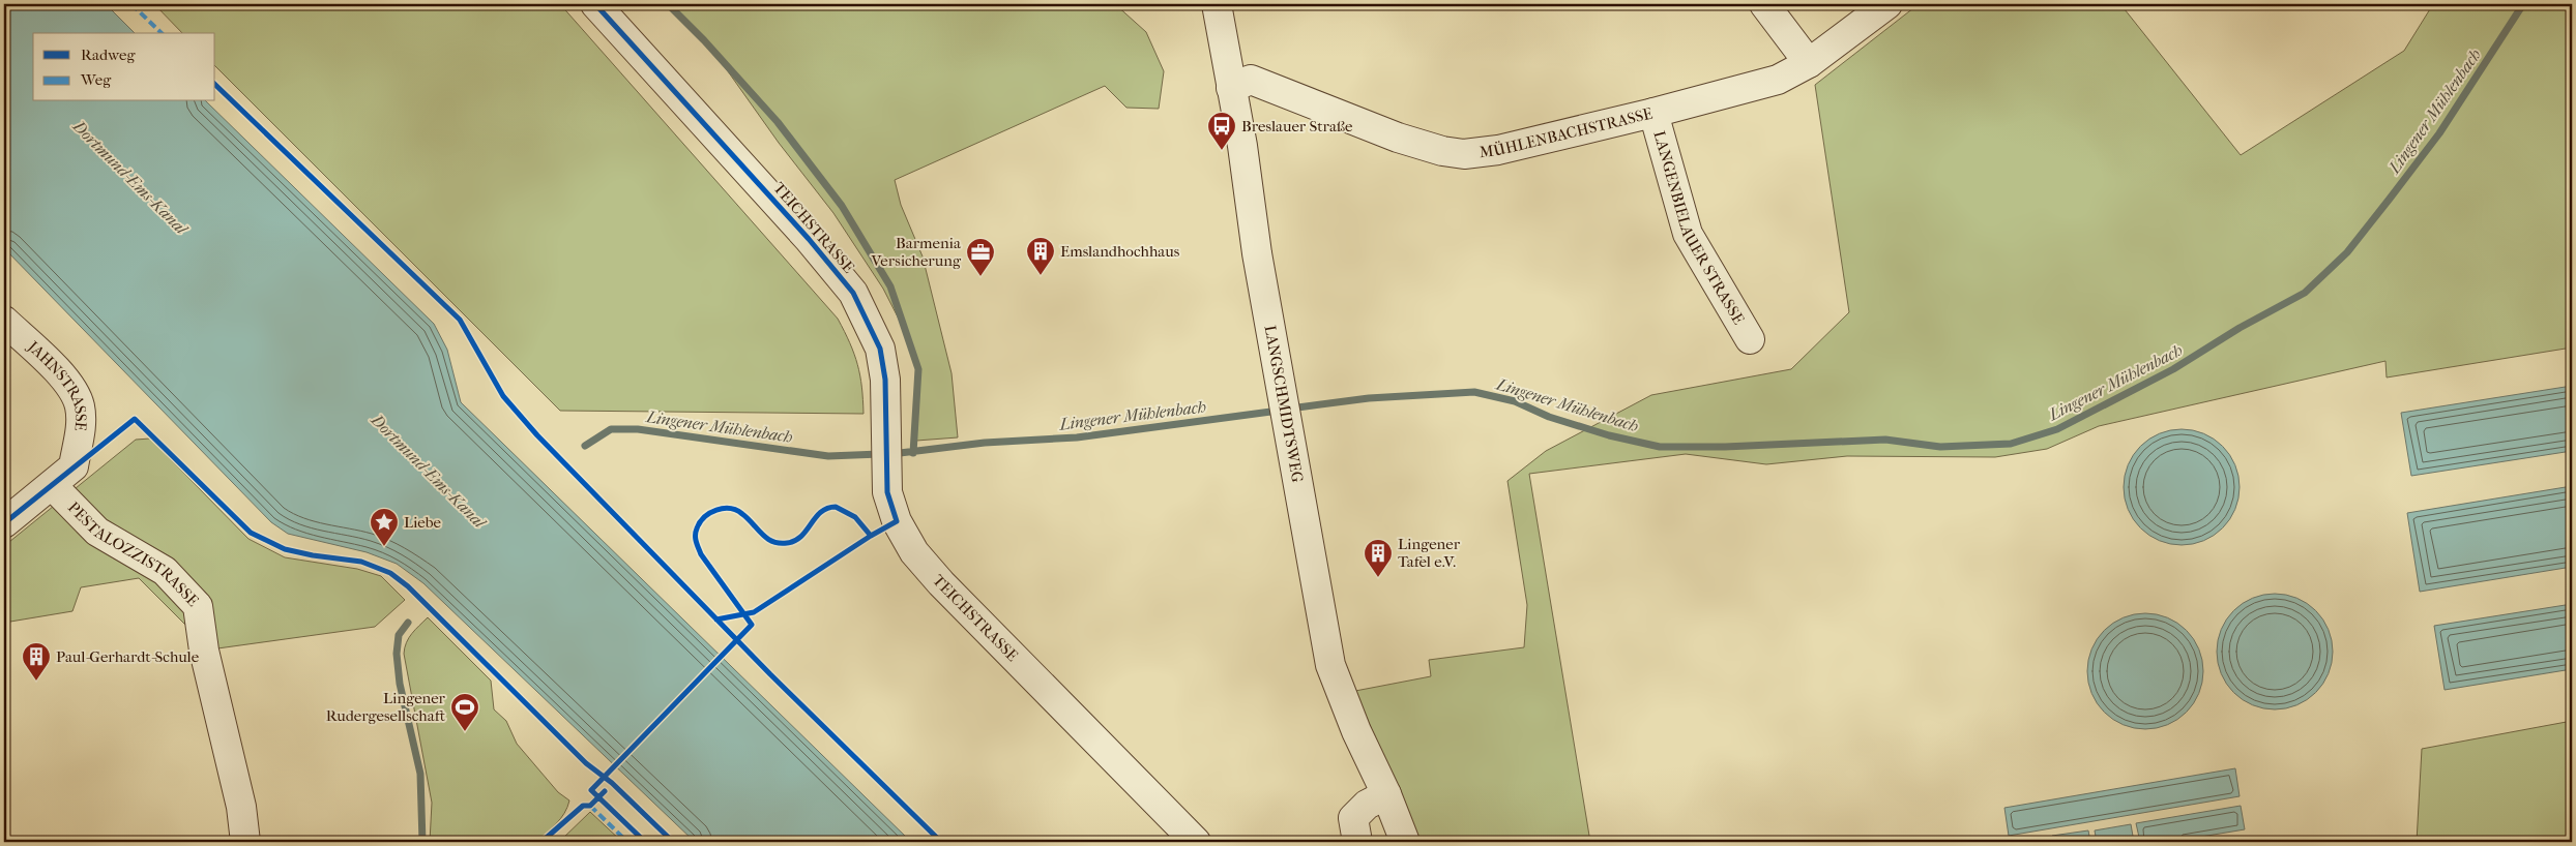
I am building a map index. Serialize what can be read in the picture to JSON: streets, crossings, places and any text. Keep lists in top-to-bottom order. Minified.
{"streets":{"street":["MÜHLENBACHSTRASSE","LANGENBIELAUER STRASSE","TEICHSTRASSE","JAHNSTRASSE","LANGSCHMIDTSWEG","PESTALOZZISTRASSE"]},"crossings":[["MÜHLENBACHSTRASSE","LANGENBIELAUER STRASSE"],["MÜHLENBACHSTRASSE","LANGSCHMIDTSWEG"],["JAHNSTRASSE","PESTALOZZISTRASSE"]],"water":["Lingener Mühlenbach","Dortmund-Ems-Kanal"],"places":{"bus stop":["Breslauer Straße"],"building":["Emslandhochhaus","Lingener Tafel e.V.","Paul-Gerhardt-Schule"],"office":["Barmenia Versicherung"],"place":["Liebe"],"sports":["Lingener Rudergesellschaft"]},"legend":["Radweg","Weg"]}
